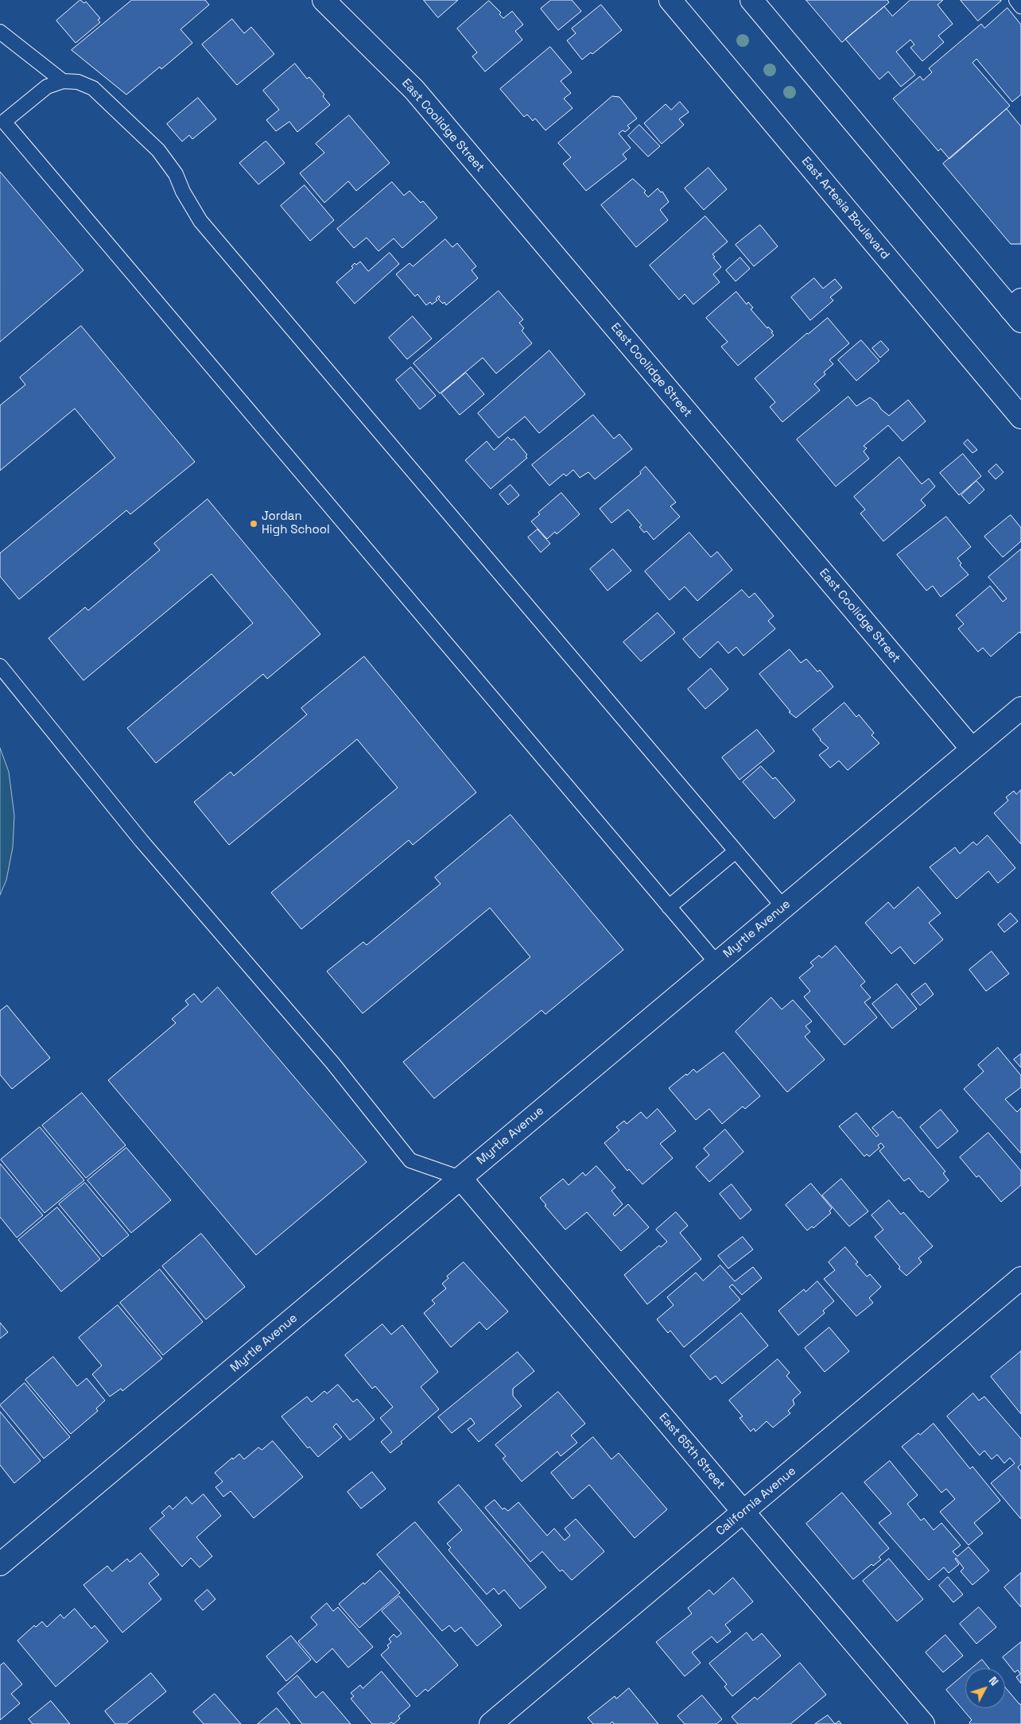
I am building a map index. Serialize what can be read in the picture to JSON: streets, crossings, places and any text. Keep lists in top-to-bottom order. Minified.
{"streets":{"street":["East Coolidge Street","East Artesia Boulevard","Myrtle Avenue","East 65th Street","California Avenue"]},"crossings":[["East Coolidge Street","Myrtle Avenue"],["Myrtle Avenue","East 65th Street"],["East 65th Street","California Avenue"]],"places":["Jordan High School"],"north":"top right"}
